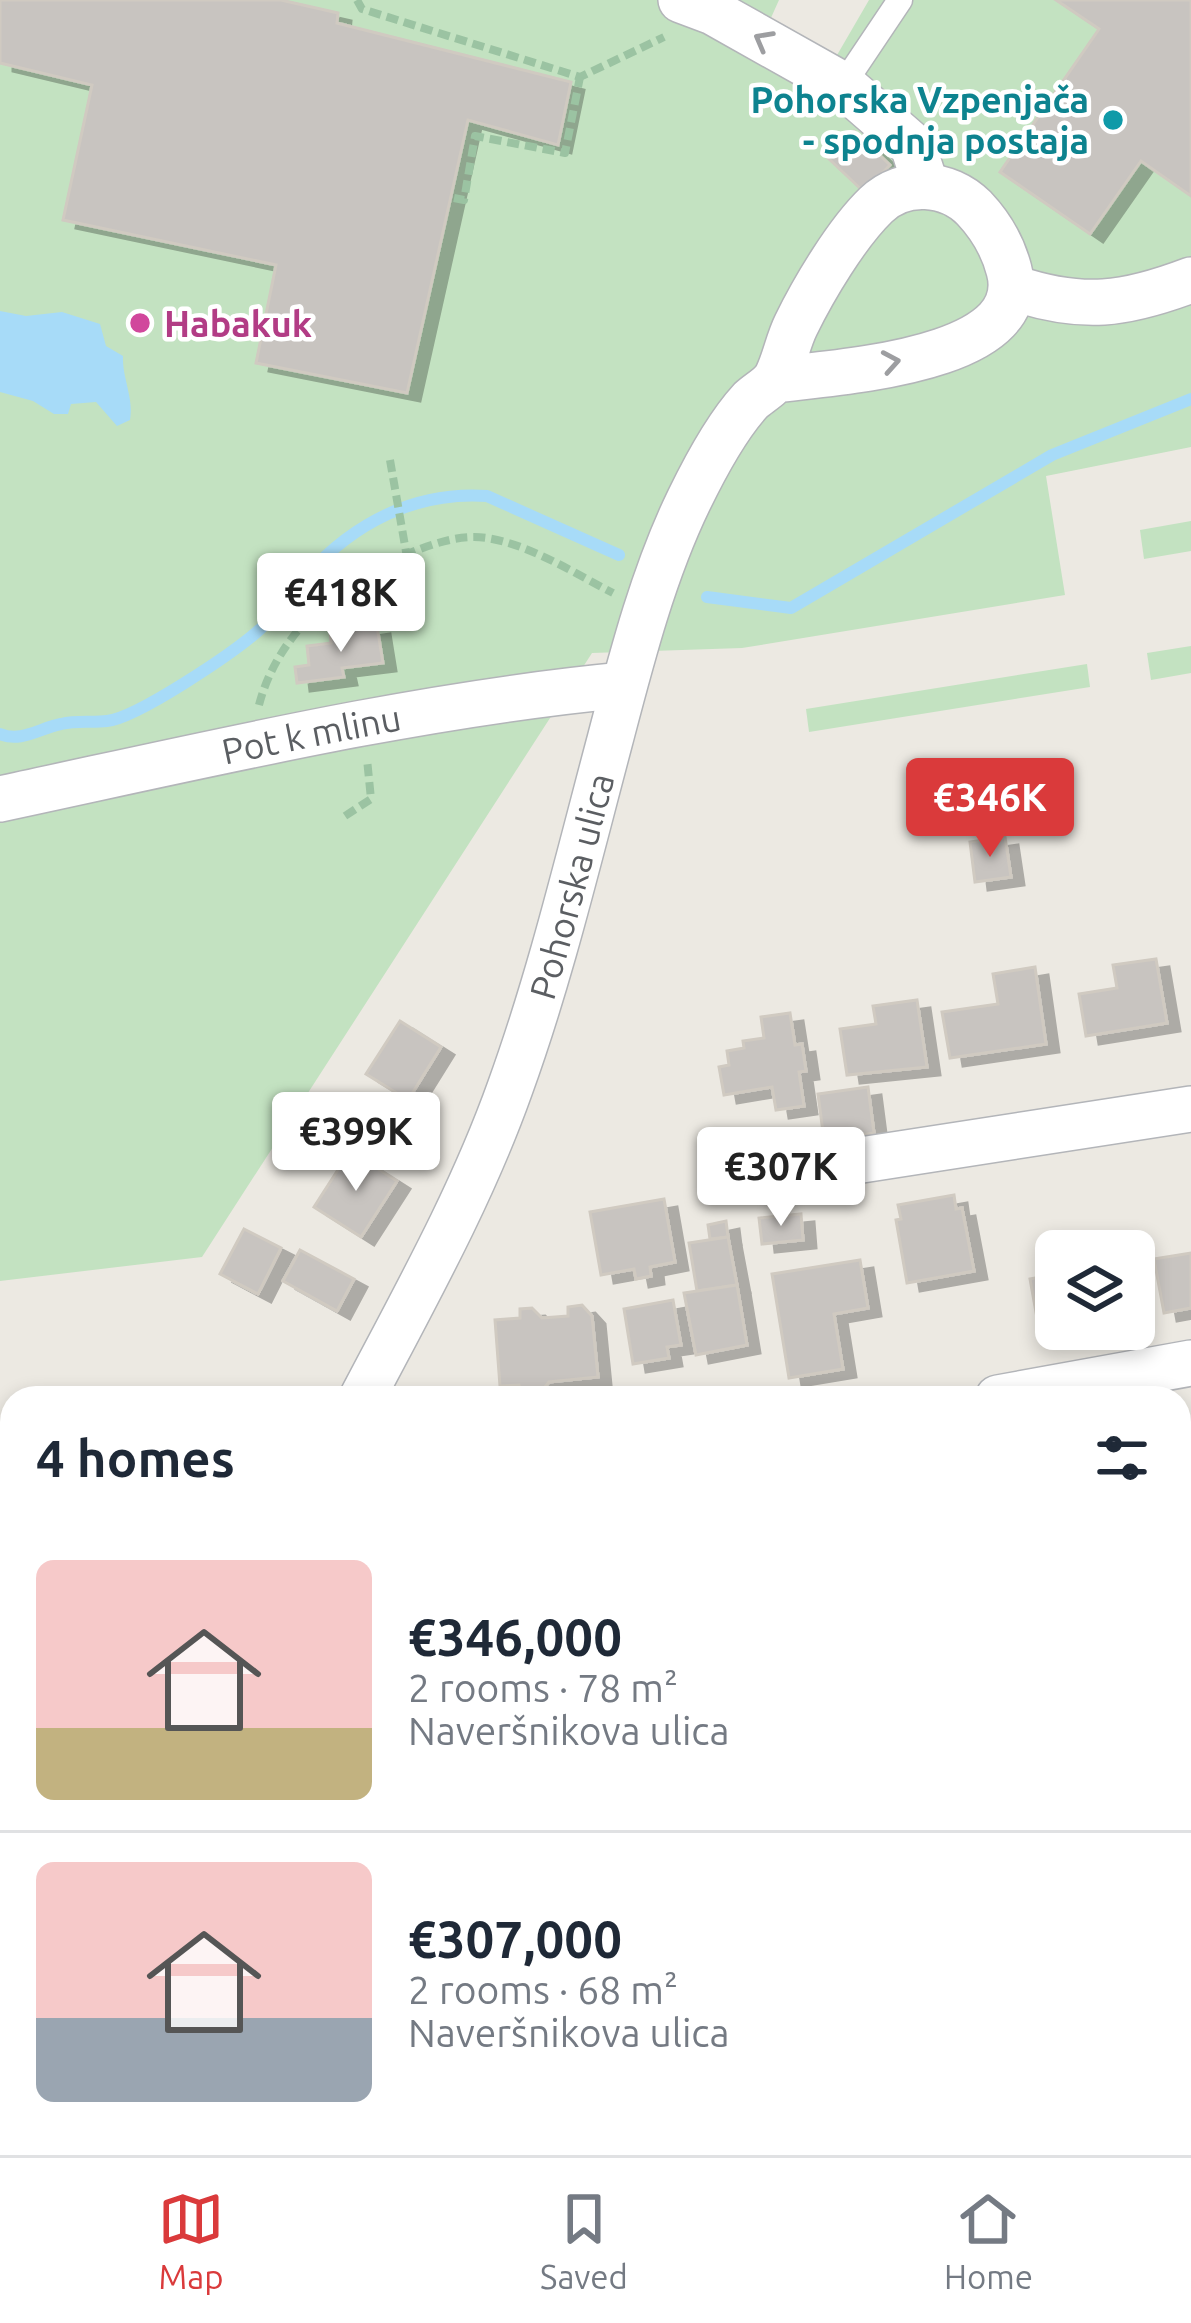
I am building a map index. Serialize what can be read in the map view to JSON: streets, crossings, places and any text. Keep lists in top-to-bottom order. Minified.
{"streets":{"street":["Pot k mlinu","Pohorska ulica"]},"crossings":[["Pot k mlinu","Pohorska ulica"]],"places":["Pohorska Vzpenjača - spodnja postaja","Habakuk"],"page":{"price":["€418K","€346K","€399K","€307K"],"heading":"4 homes","list":[{"name":"€346,000","note":"2 rooms · 78 m² · Naveršnikova ulica"},{"name":"€307,000","note":"2 rooms · 68 m² · Naveršnikova ulica"}],"tabs":["Map","Saved","Home"]}}
